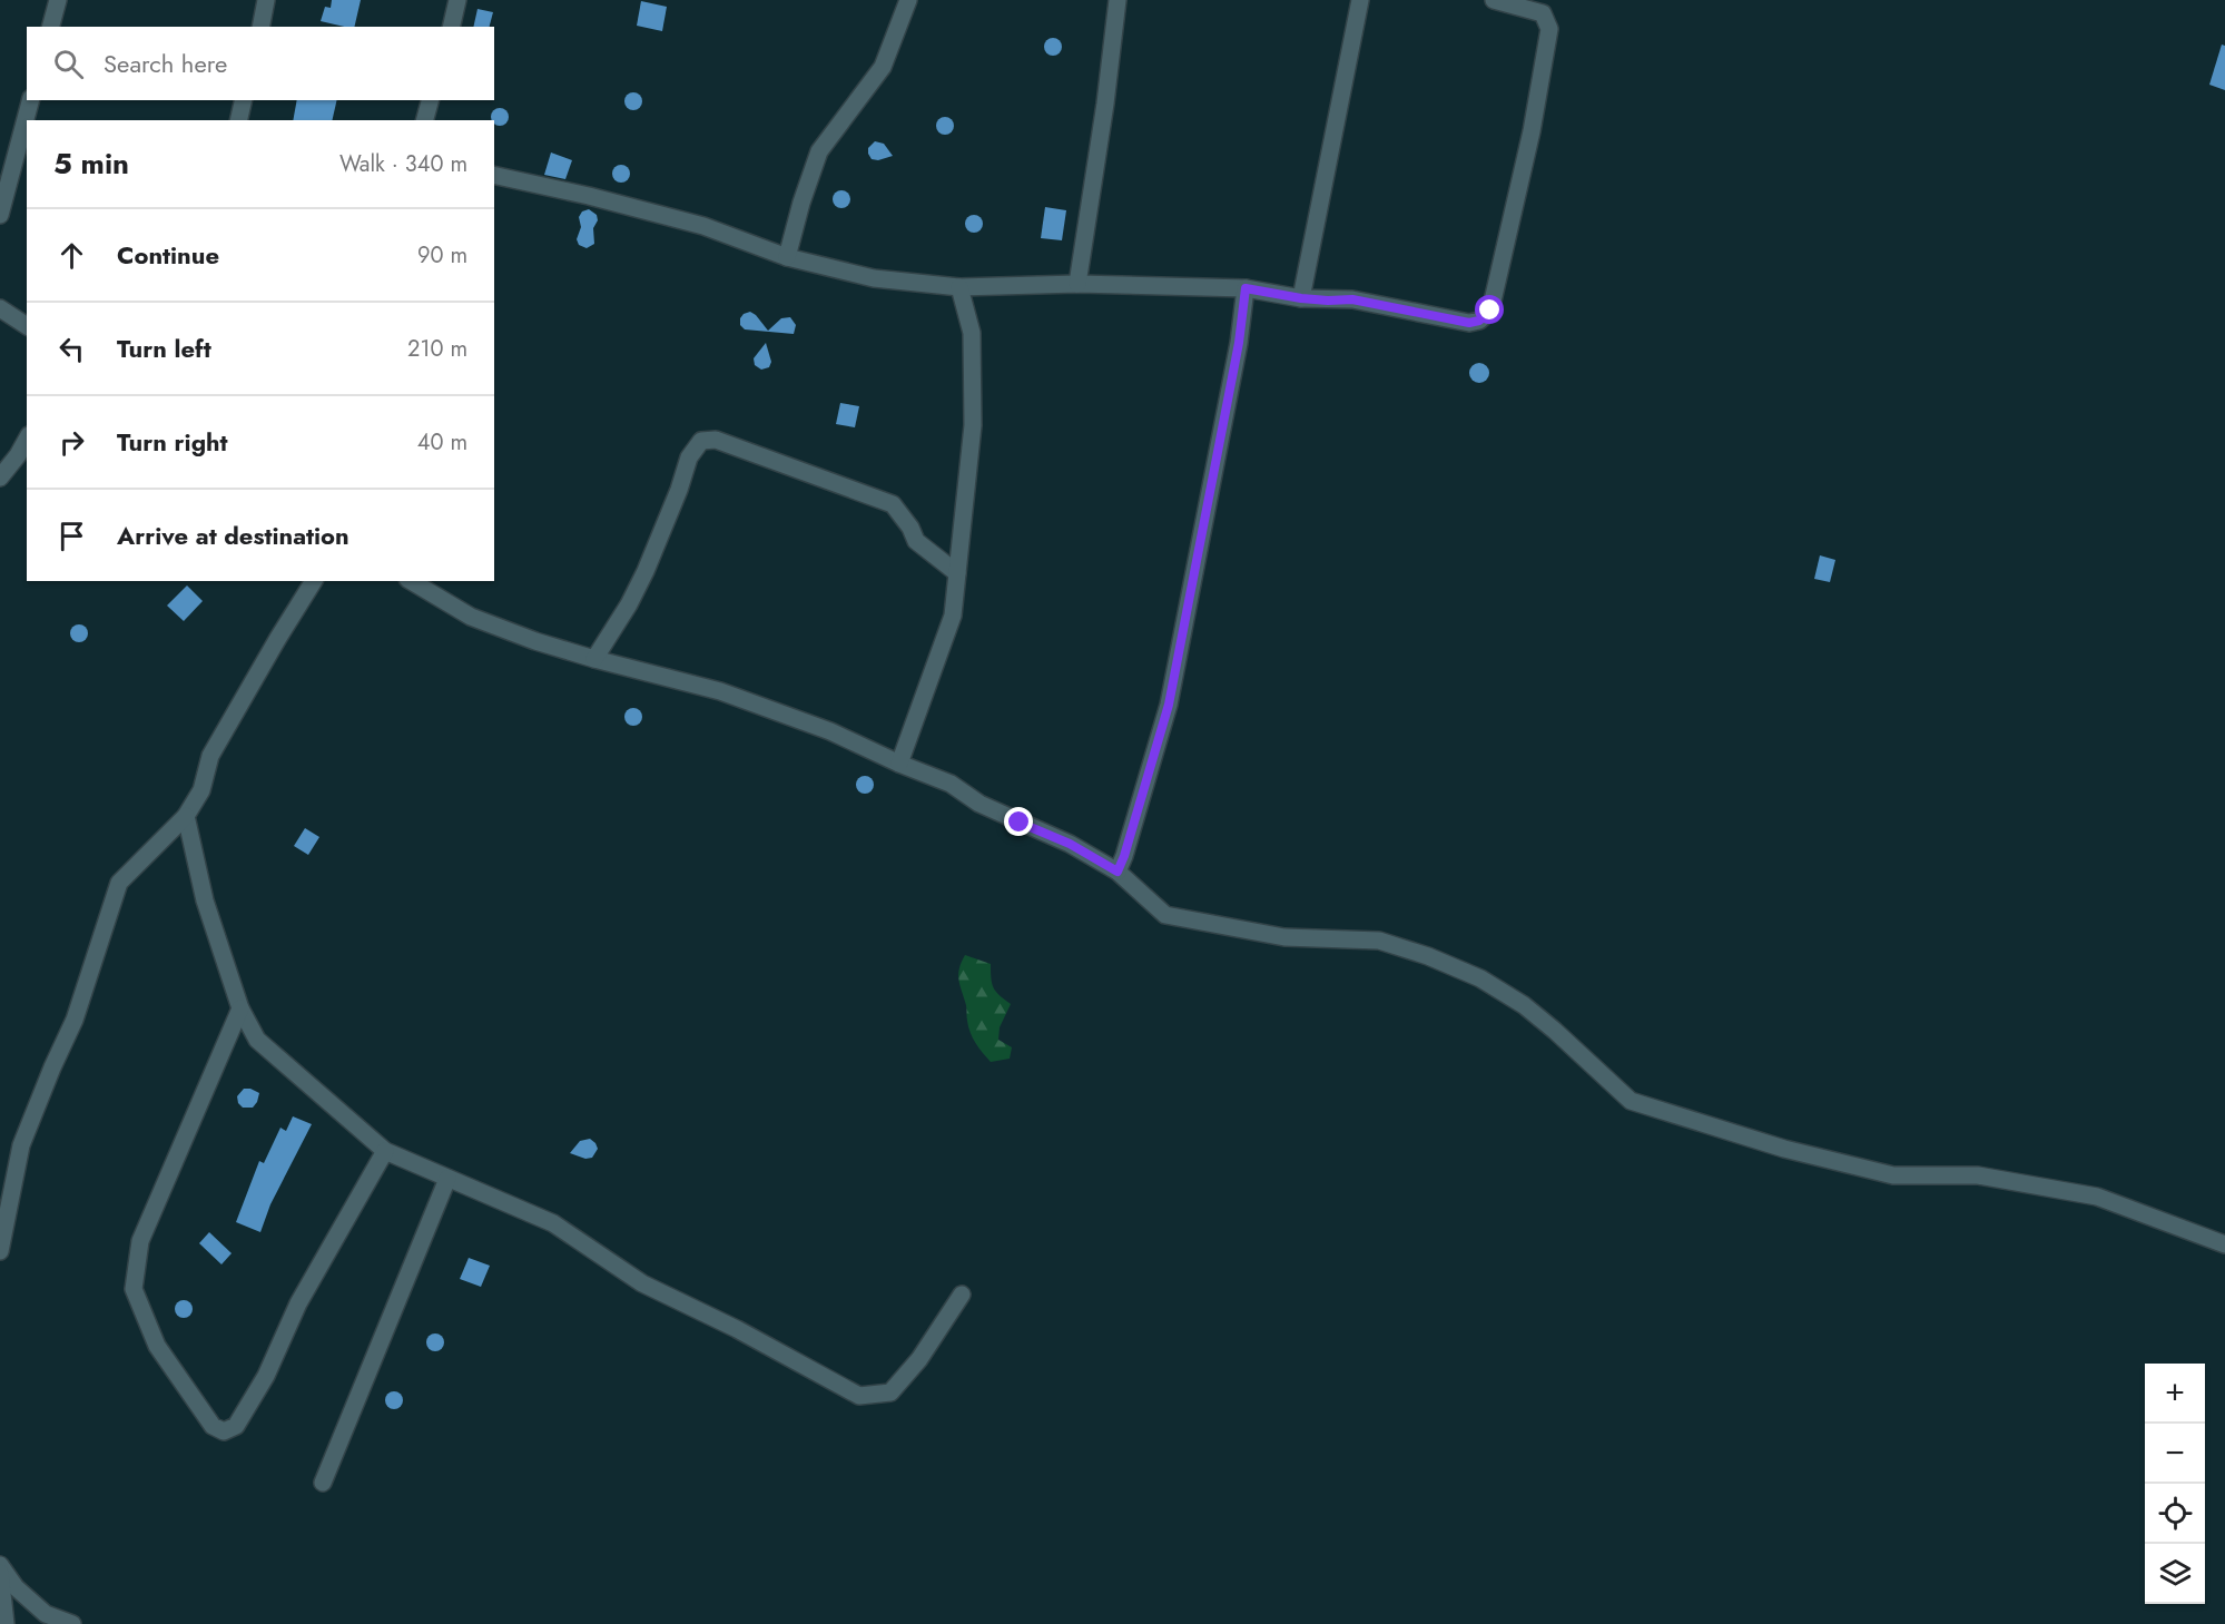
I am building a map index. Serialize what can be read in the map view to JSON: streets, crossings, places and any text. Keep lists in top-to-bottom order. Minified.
{"page":{"search":"Search here","heading":["5 min","Walk · 340 m"],"list":[["Continue","90 m"],["Turn left","210 m"],["Turn right","40 m"],"Arrive at destination"],"map_buttons":["+","−"]}}
